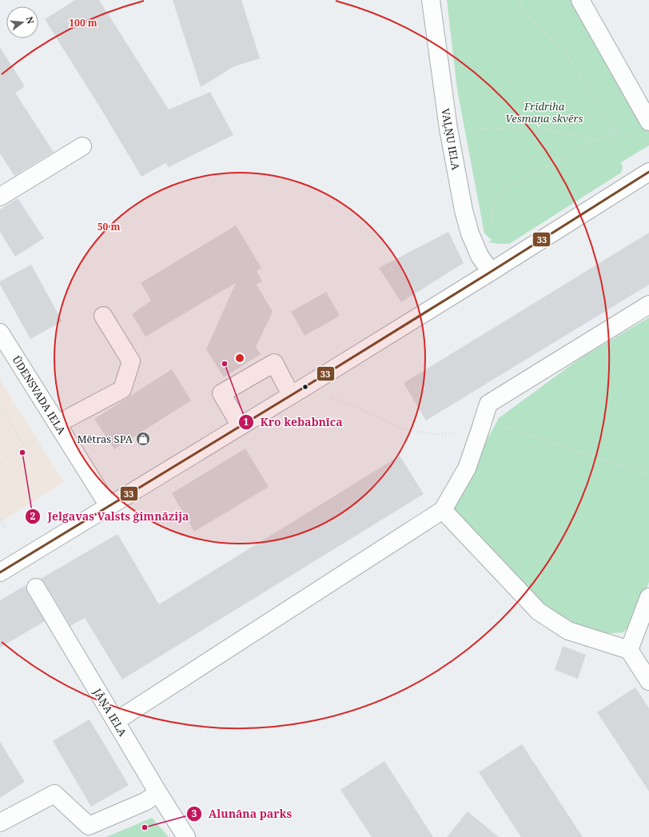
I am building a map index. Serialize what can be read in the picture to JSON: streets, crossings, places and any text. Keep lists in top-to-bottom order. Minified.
{"streets":{"street":["VAĻŅU IELA","ŪDENSVADA IELA","JĀŅA IELA"]},"parks":["Frīdriha Vesmaņa skvērs"],"places":{"other":["Kro kebabnīca","Jelgavas Valsts ģimnāzija","Alunāna parks"],"shop":["Mētras SPA"]},"lines":["transit line 33"],"north":"right","rings":["100 m","50 m"]}
